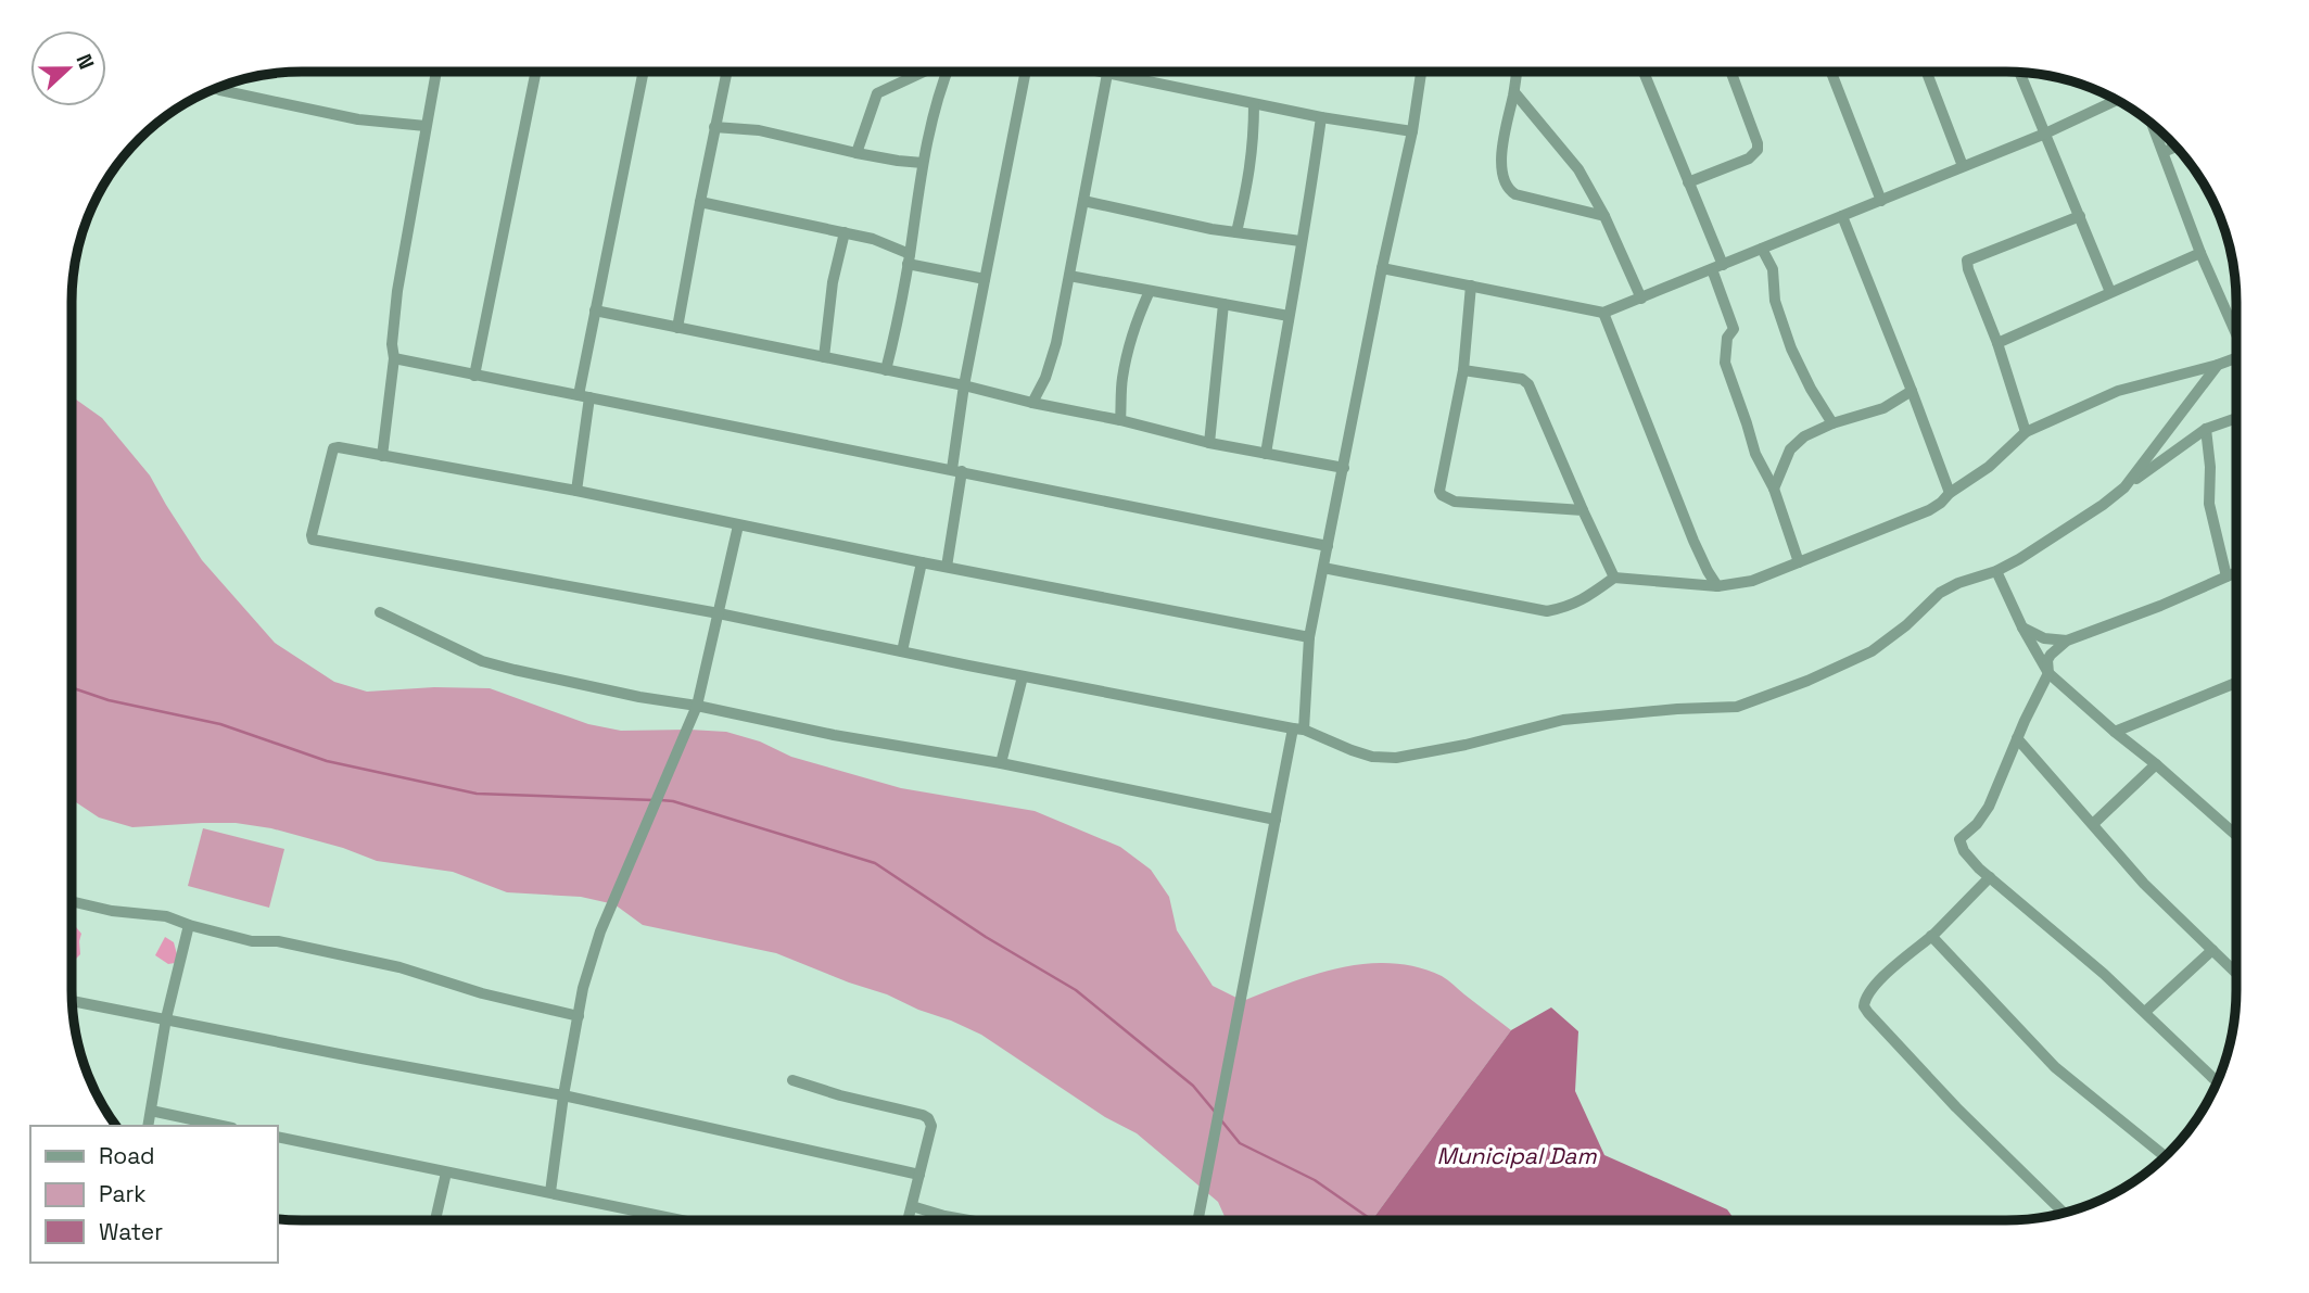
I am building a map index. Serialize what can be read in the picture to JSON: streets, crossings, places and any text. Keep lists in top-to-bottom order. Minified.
{"water":["Municipal Dam"],"legend":["Road","Park","Water"],"north":"right"}
